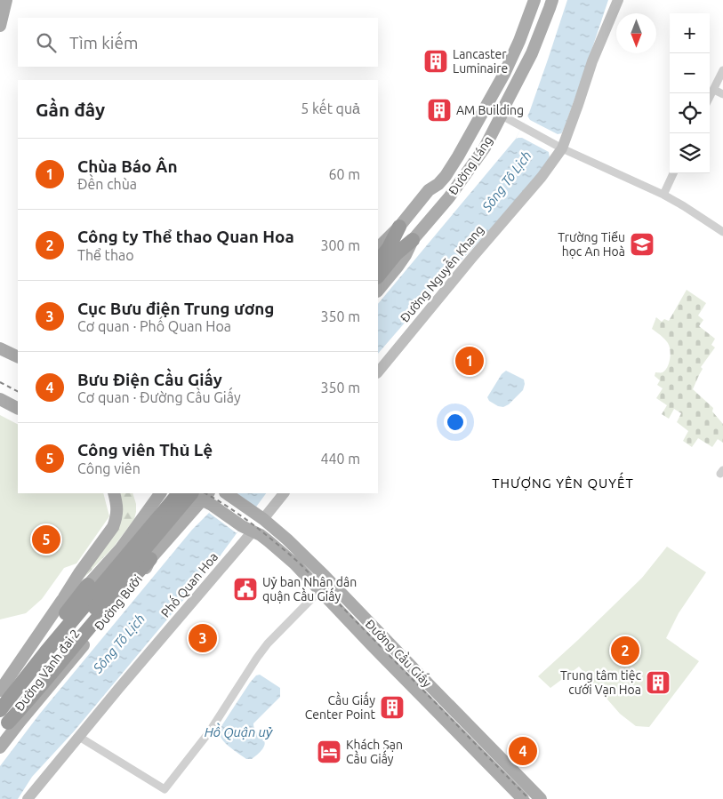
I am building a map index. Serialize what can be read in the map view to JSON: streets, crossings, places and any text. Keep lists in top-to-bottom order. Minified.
{"streets":{"highway":["Đường Vành đai 2"],"main road":["Đường Láng","Đường Nguyễn Khang","Phố Quan Hoa","Đường Bưởi","Đường Cầu Giấy"]},"crossings":[["Phố Quan Hoa","Đường Cầu Giấy"],["Đường Bưởi","Đường Cầu Giấy"]],"districts":["THƯỢNG YÊN QUYẾT"],"water":["Sông Tô Lịch","Hồ Quận uỷ"],"places":{"building":["Lancaster Luminaire","AM Building","Trung tâm tiệc cưới Vạn Hoa","Cầu Giấy Center Point"],"school or university":["Trường Tiểu học An Hoà"],"public building":["Uỷ ban Nhân dân quận Cầu Giấy"],"hotel":["Khách Sạn Cầu Giấy"]},"north":"bottom","page":{"map_buttons":["+","−"],"search":"Tìm kiếm","heading":["Gần đây","5 kết quả"],"list":[{"mark":"1","name":"Chùa Báo Ân","note":"Đền chùa","value":"60 m"},{"mark":"2","name":"Công ty Thể thao Quan Hoa","note":"Thể thao","value":"300 m"},{"mark":"3","name":"Cục Bưu điện Trung ương","note":"Cơ quan · Phố Quan Hoa","value":"350 m"},{"mark":"4","name":"Bưu Điện Cầu Giấy","note":"Cơ quan · Đường Cầu Giấy","value":"350 m"},{"mark":"5","name":"Công viên Thủ Lệ","note":"Công viên","value":"440 m"}],"pins":["1","5","3","2","4"]}}
